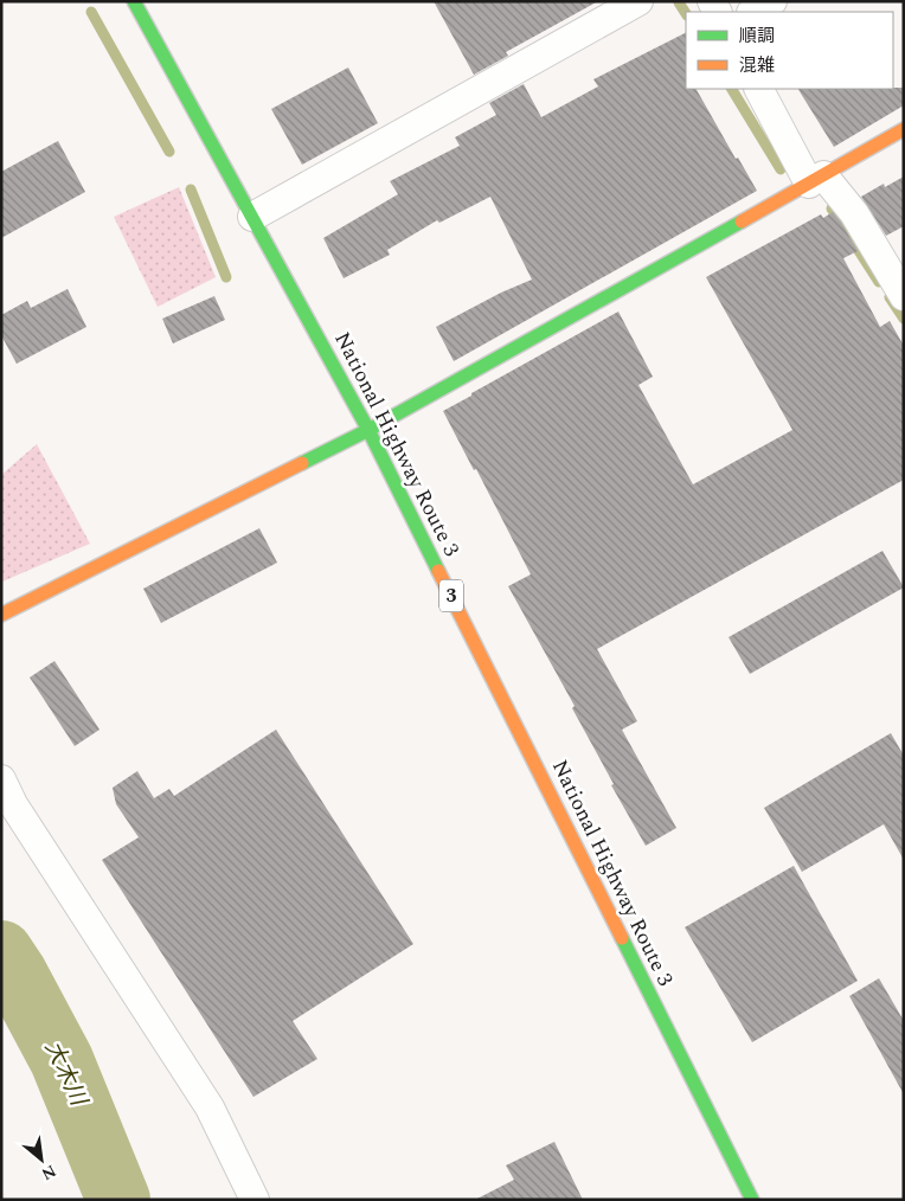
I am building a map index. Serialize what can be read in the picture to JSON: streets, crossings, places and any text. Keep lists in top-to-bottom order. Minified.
{"streets":{"main road":["National Highway Route 3","3"]},"water":["大木川"],"legend":["順調","混雑"],"north":"bottom right"}
